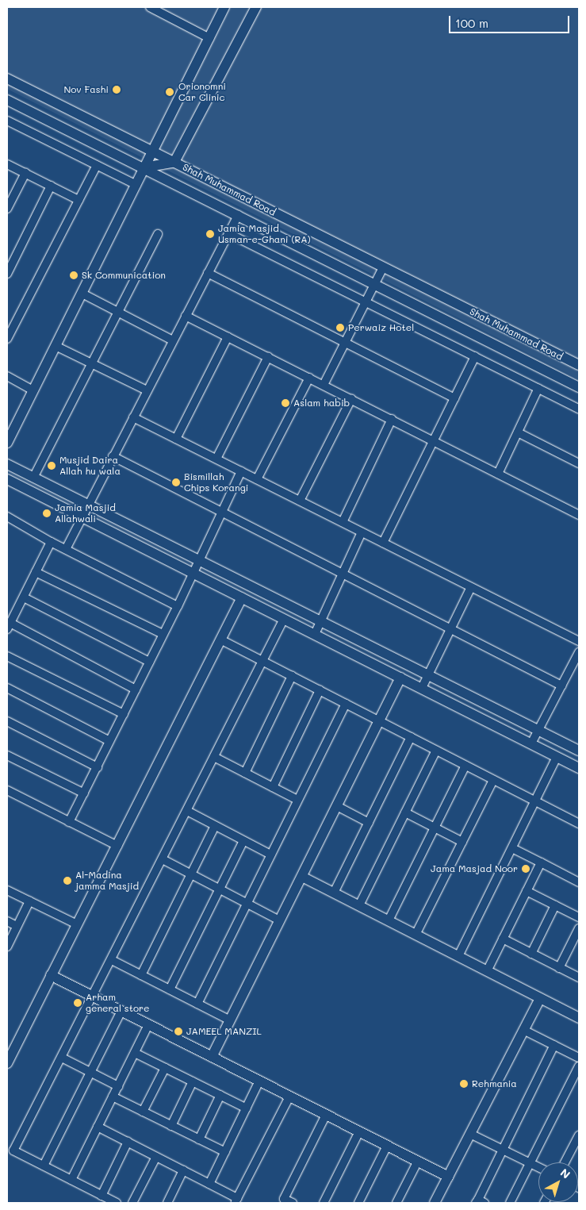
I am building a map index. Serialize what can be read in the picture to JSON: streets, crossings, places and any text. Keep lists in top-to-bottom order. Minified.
{"streets":{"street":["Shah Muhammad Road"]},"places":["Nov Fashi","Orionomni Car Clinic","Jamia Masjid Usman-e-Ghani (RA)","Sk Communication","Perwaiz Hotel","Aslam habib","Musjid Daira Allah hu wala","Bismillah Chips Korangi","Jamia Masjid Allahwali","Jama Masjad Noor","Al-Madina jamma Masjid","Arham general store","JAMEEL MANZIL","Rehmania"],"scale_bar":"100 m","north":"top right"}
